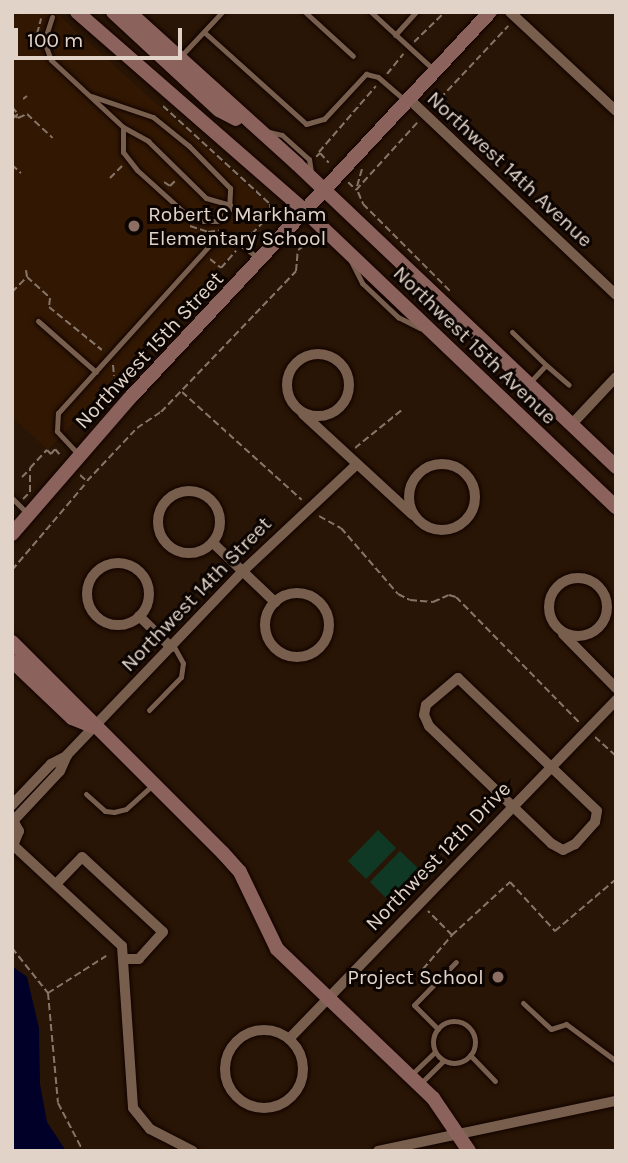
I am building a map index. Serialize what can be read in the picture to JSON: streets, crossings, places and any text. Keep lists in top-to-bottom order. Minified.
{"streets":{"street":["Northwest 14th Avenue","Northwest 15th Avenue","Northwest 15th Street","Northwest 14th Street","Northwest 12th Drive"]},"crossings":[["Northwest 14th Avenue","Northwest 15th Street"],["Northwest 15th Avenue","Northwest 15th Street"]],"places":["Robert C Markham Elementary School","Project School"],"scale_bar":"100 m"}
